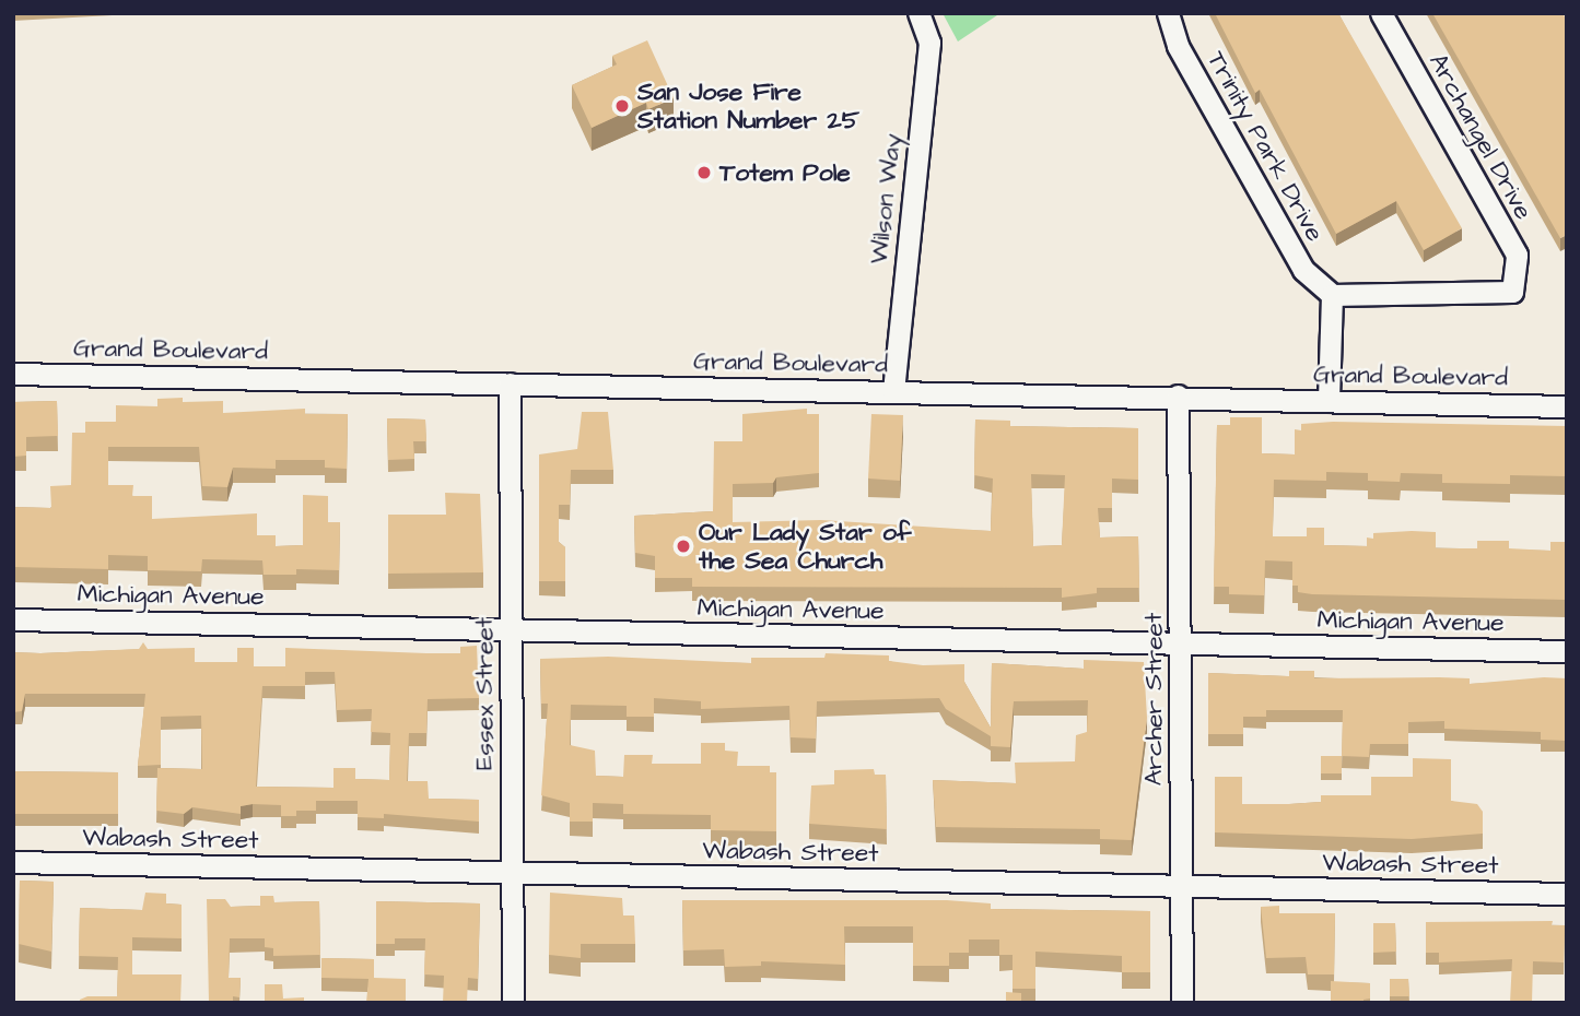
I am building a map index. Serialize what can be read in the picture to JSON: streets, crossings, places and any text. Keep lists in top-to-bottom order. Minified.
{"streets":{"street":["Archangel Drive","Trinity Park Drive","Wilson Way","Grand Boulevard","Michigan Avenue","Essex Street","Archer Street","Wabash Street"]},"crossings":[["Archangel Drive","Trinity Park Drive"],["Wilson Way","Grand Boulevard"],["Grand Boulevard","Essex Street"],["Grand Boulevard","Archer Street"],["Michigan Avenue","Essex Street"],["Michigan Avenue","Archer Street"],["Essex Street","Wabash Street"],["Archer Street","Wabash Street"]],"places":["San Jose Fire Station Number 25","Totem Pole","Our Lady Star of the Sea Church"]}
